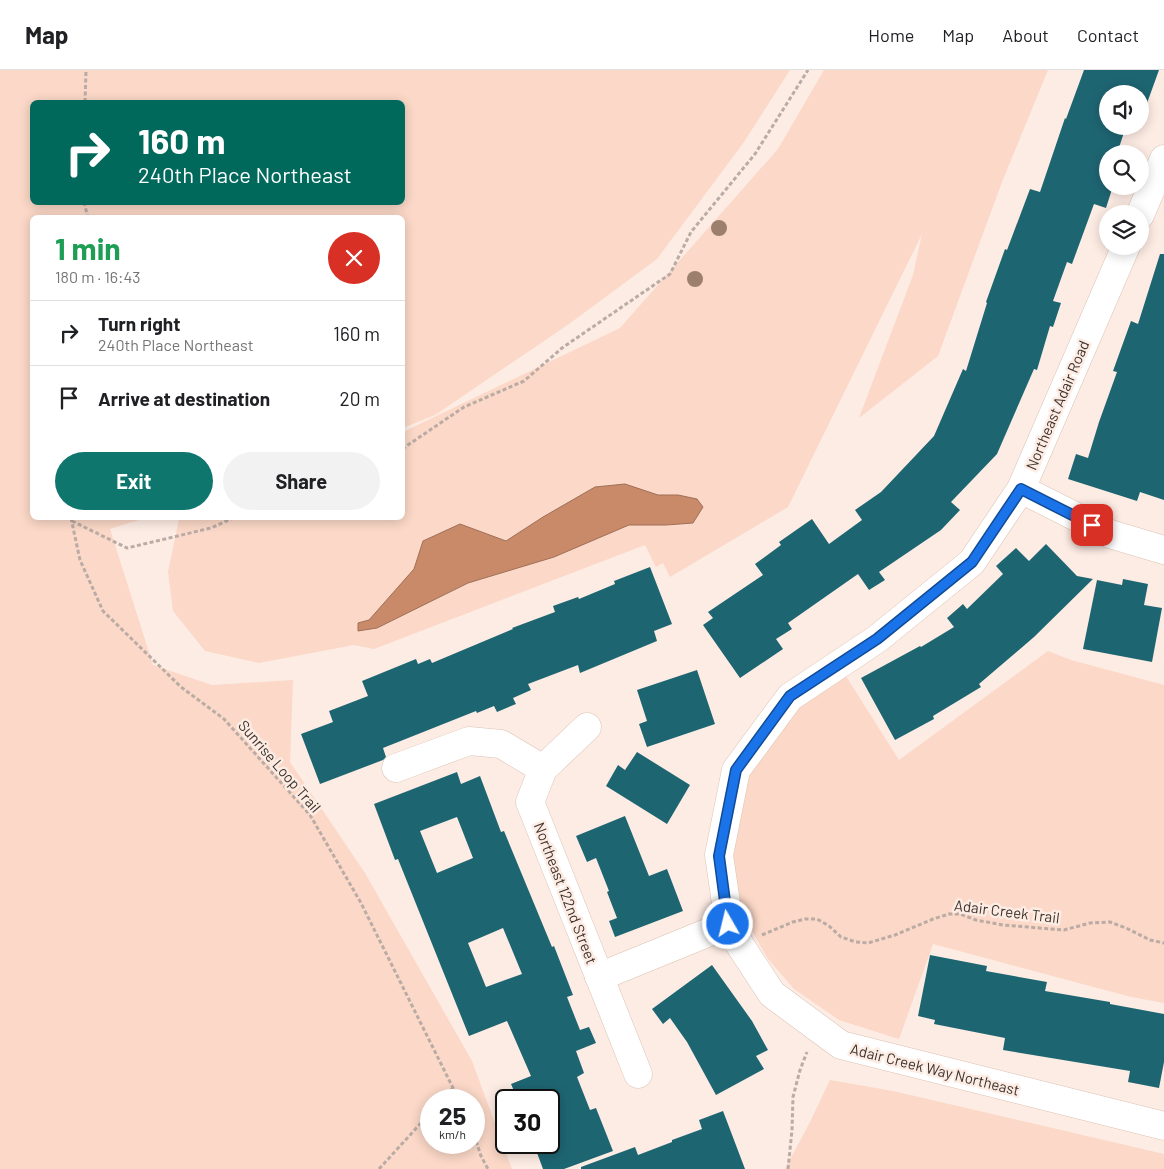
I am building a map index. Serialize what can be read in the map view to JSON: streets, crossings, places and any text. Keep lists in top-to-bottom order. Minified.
{"streets":{"street":["Northeast Adair Road","Northeast 122nd Street","Adair Creek Way Northeast"],"path":["Sunrise Loop Trail","Adair Creek Trail"]},"crossings":[["Northeast Adair Road","Adair Creek Trail"],["Northeast Adair Road","Adair Creek Way Northeast"],["Adair Creek Trail","Adair Creek Way Northeast"]],"page":{"header":"Map","nav":["Home","Map","About","Contact"],"turn":["160 m","240th Place Northeast"],"heading":["1 min","180 m · 16:43"],"list":[{"name":"Turn right","note":"240th Place Northeast","value":"160 m"},{"name":"Arrive at destination","value":"20 m"}],"buttons":["Exit","Share"],"speed":"25 km/h","limit":"30"}}
